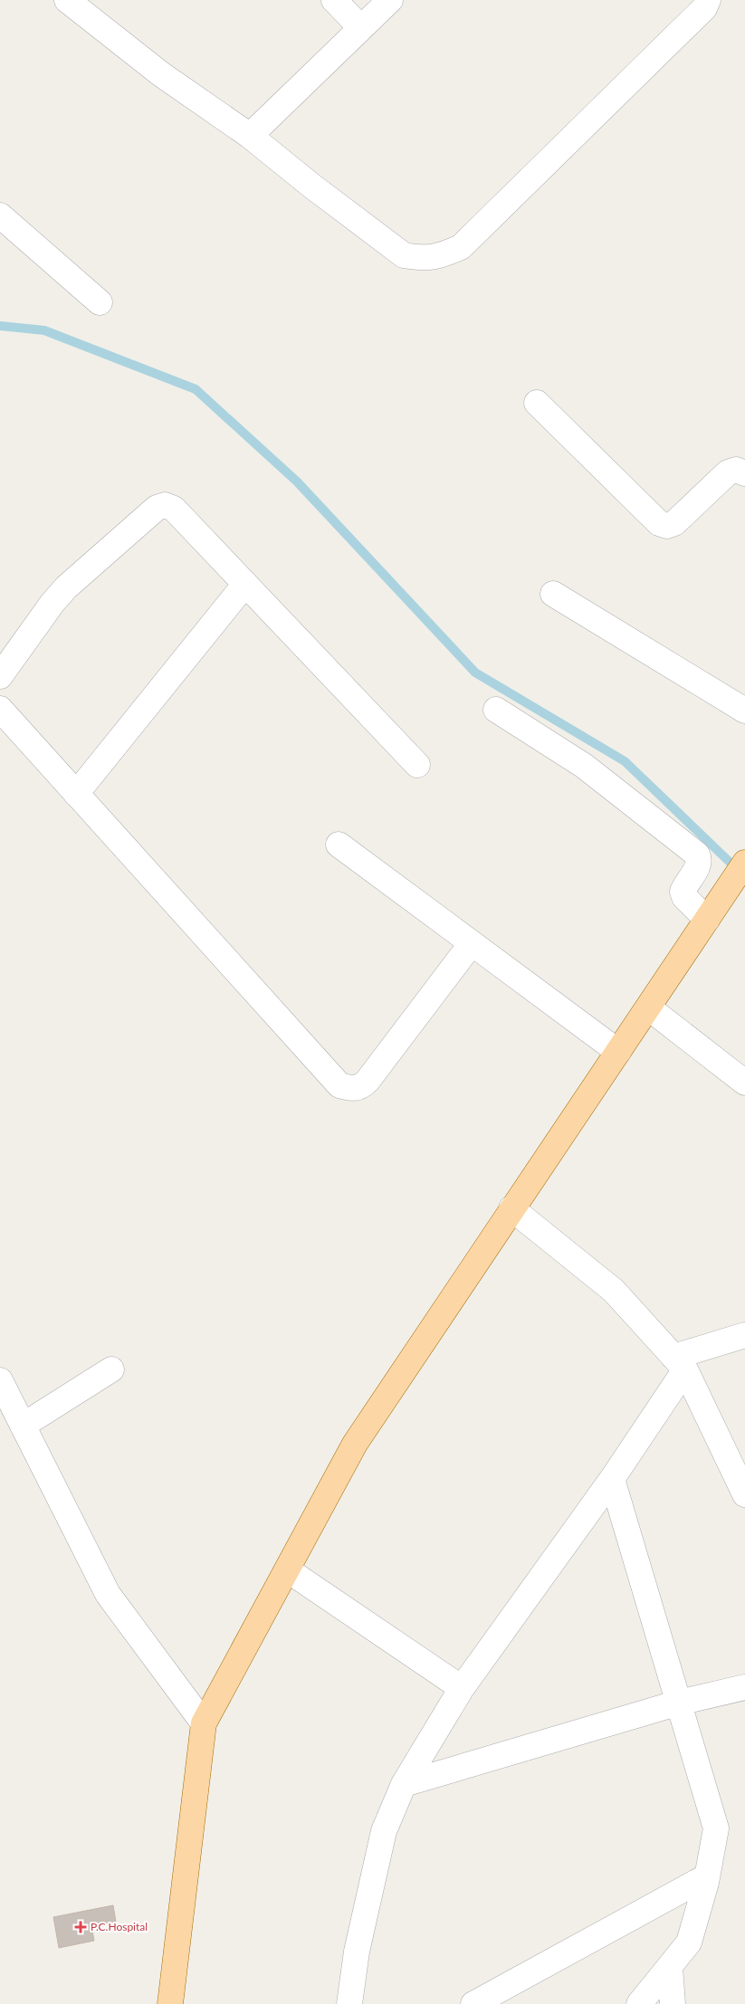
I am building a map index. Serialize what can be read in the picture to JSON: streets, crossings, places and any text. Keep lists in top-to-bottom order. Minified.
{"places":{"health":["P.C.Hospital"]}}
